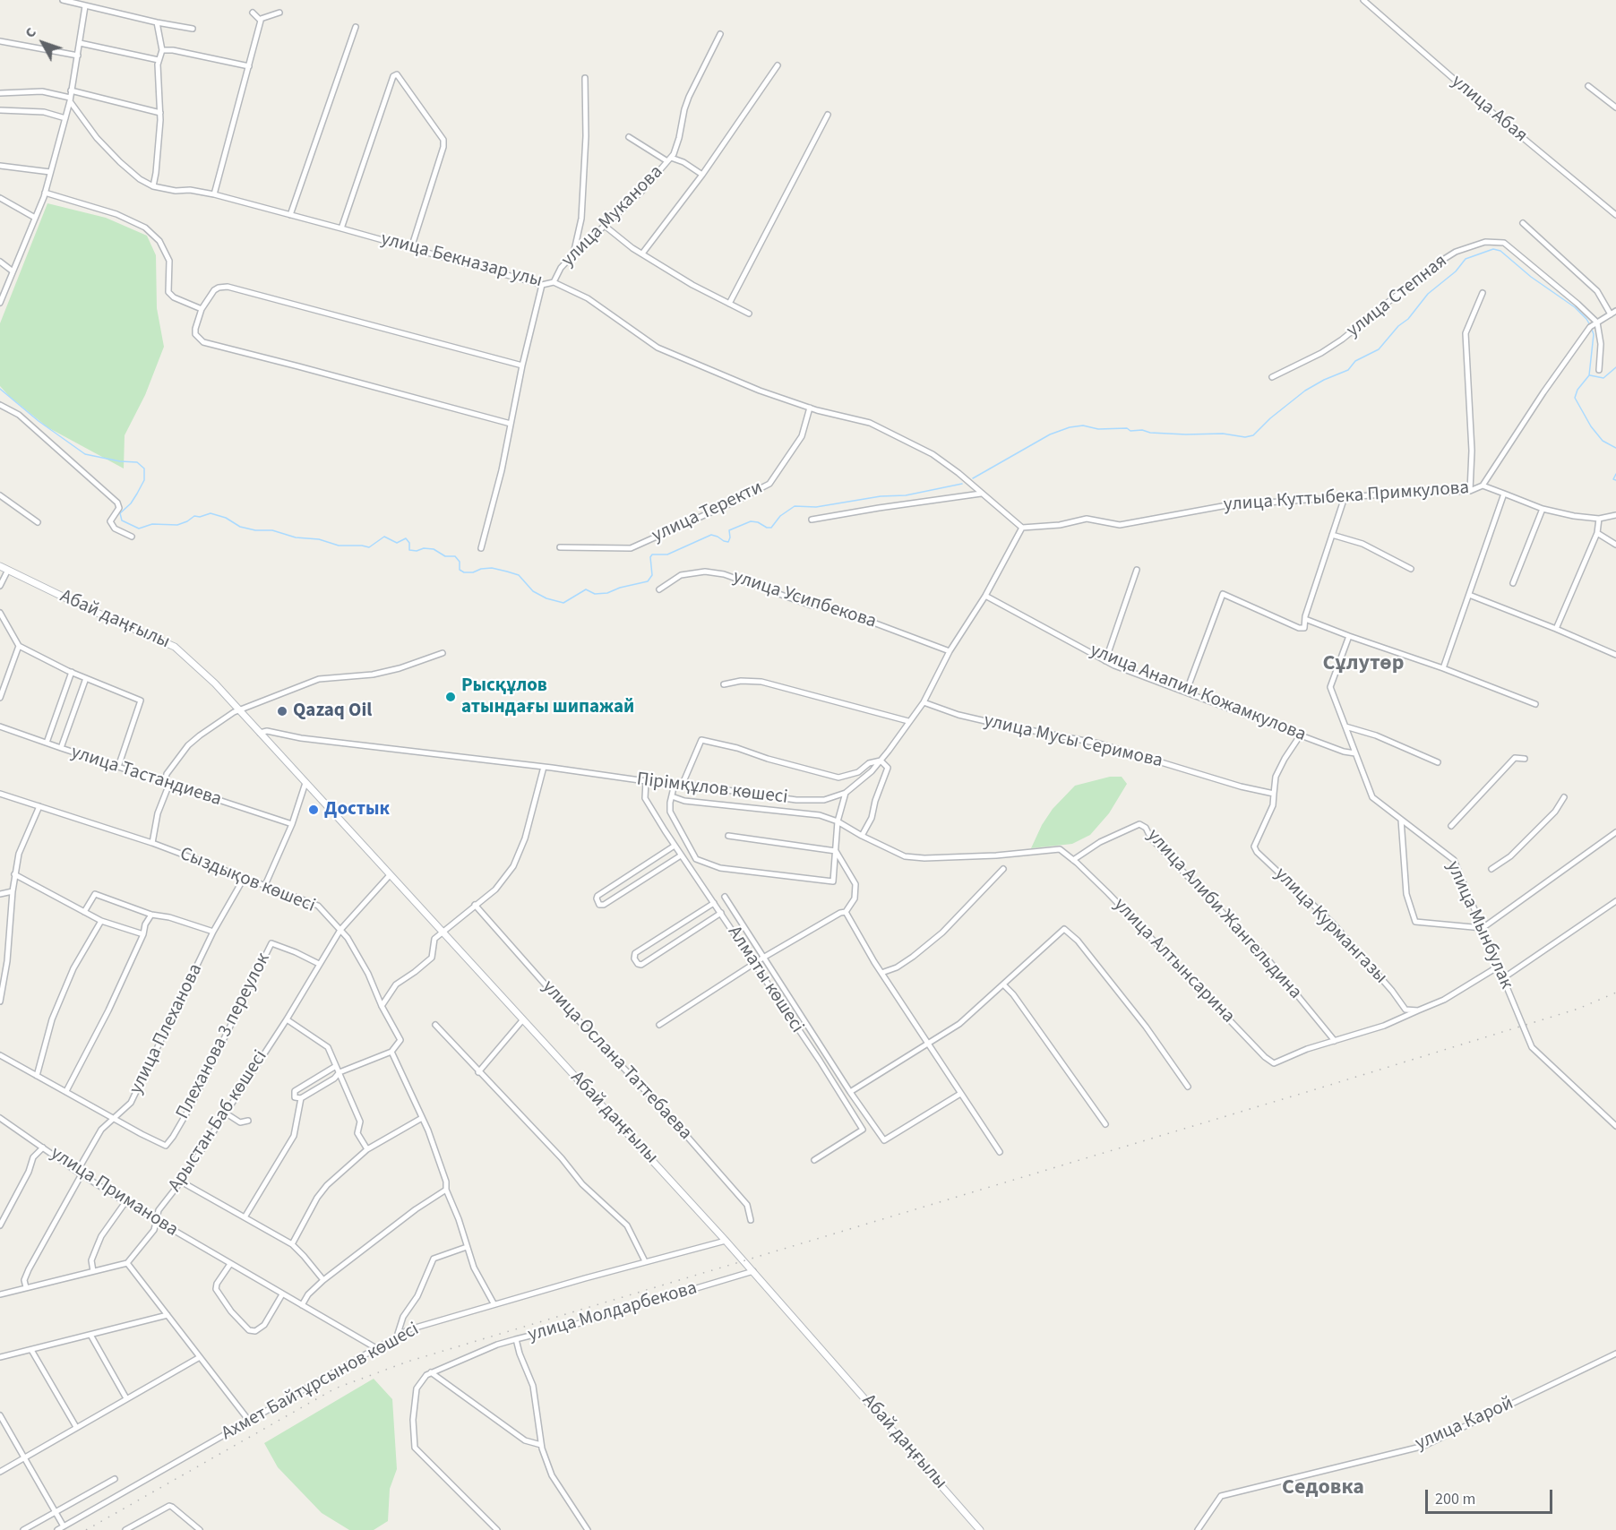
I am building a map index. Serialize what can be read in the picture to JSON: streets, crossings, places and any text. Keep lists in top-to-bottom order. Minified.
{"streets":{"street":["улица Абая","улица Муканова","улица Бекназар улы","улица Степная","улица Куттыбека Примкулова","улица Теректи","улица Усипбекова","Абай даңғылы","улица Анапии Кожамкулова","улица Мусы Серимова","улица Тастандиева","Пірімқұлов көшесі","Сыздықов көшесі","улица Алиби Жангельдина","улица Мынбулак","улица Курмангазы","улица Алтынсарина","Алматы көшесі","улица Плеханова","Плеханова 3 переулок","улица Ослана Таттебаева","Арыстан Баб көшесі","улица Приманова","улица Молдарбекова","Ахмет Байтұрсынов көшесі","улица Карой"]},"crossings":[["улица Муканова","улица Бекназар улы"],["улица Бекназар улы","улица Куттыбека Примкулова"],["улица Бекназар улы","улица Теректи"],["улица Бекназар улы","Пірімқұлов көшесі"],["улица Степная","улица Куттыбека Примкулова"],["улица Куттыбека Примкулова","Пірімқұлов көшесі"],["улица Усипбекова","Пірімқұлов көшесі"],["Абай даңғылы","Пірімқұлов көшесі"],["Абай даңғылы","Арыстан Баб көшесі"],["Абай даңғылы","улица Молдарбекова"],["Абай даңғылы","Ахмет Байтұрсынов көшесі"],["улица Анапии Кожамкулова","Пірімқұлов көшесі"],["улица Анапии Кожамкулова","улица Мынбулак"],["улица Мусы Серимова","Пірімқұлов көшесі"],["улица Мусы Серимова","улица Курмангазы"],["Пірімқұлов көшесі","Алматы көшесі"],["Сыздықов көшесі","улица Плеханова"],["Сыздықов көшесі","Арыстан Баб көшесі"],["улица Алиби Жангельдина","улица Алтынсарина"],["улица Плеханова","Плеханова 3 переулок"],["улица Плеханова","улица Приманова"],["Плеханова 3 переулок","Арыстан Баб көшесі"],["Арыстан Баб көшесі","улица Приманова"],["улица Приманова","Ахмет Байтұрсынов көшесі"]],"districts":["Сұлутөр","Седовка"],"places":["Рысқұлов атындағы шипажай","Qazaq Oil","Достык"],"scale_bar":"200 m","north":"top left"}
